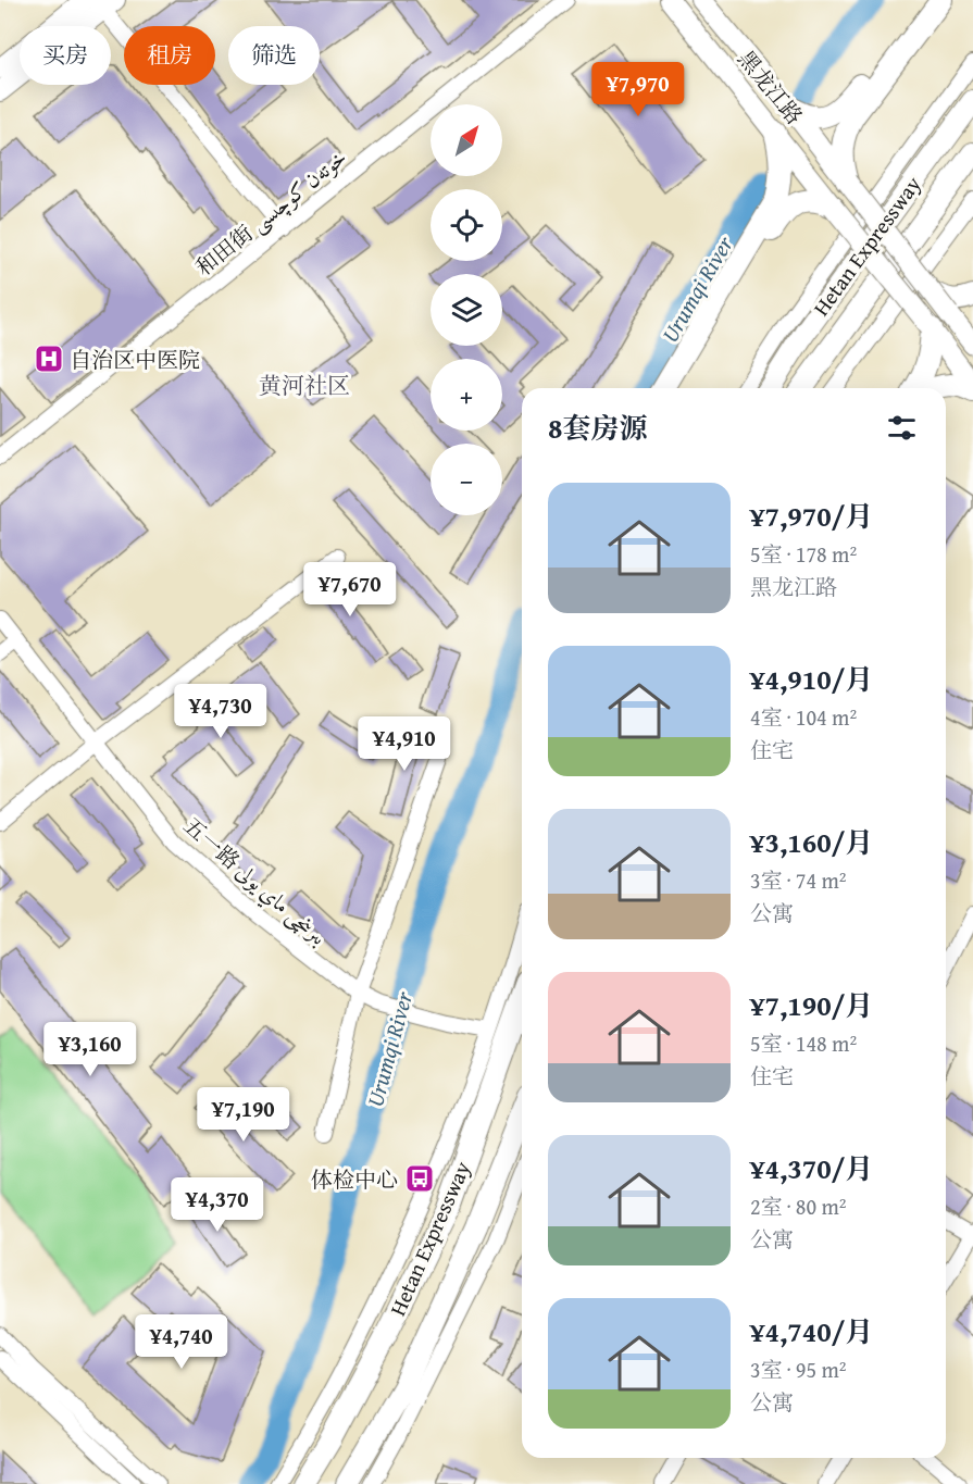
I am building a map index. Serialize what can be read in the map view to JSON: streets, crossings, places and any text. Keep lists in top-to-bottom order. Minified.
{"streets":{"highway":["Hetan Expressway"],"main road":["黑龙江路"],"street":["和田街 خوتەن كوچىسى","五一路 بىرىنچى ماي يولى"]},"districts":["黄河社区"],"water":["Urumqi River"],"places":{"hospital":["自治区中医院"],"bus stop":["体检中心"]},"north":"top right","page":{"chip":["买房","租房","筛选"],"price":["¥7,970","¥7,670","¥4,730","¥4,910","¥3,160","¥7,190","¥4,370","¥4,740"],"map_buttons":["+","−"],"heading":"8套房源","list":[{"name":"¥7,970/月","note":"5室 · 178 m² · 黑龙江路"},{"name":"¥4,910/月","note":"4室 · 104 m² · 住宅"},{"name":"¥3,160/月","note":"3室 · 74 m² · 公寓"},{"name":"¥7,190/月","note":"5室 · 148 m² · 住宅"},{"name":"¥4,370/月","note":"2室 · 80 m² · 公寓"},{"name":"¥4,740/月","note":"3室 · 95 m² · 公寓"}]}}
